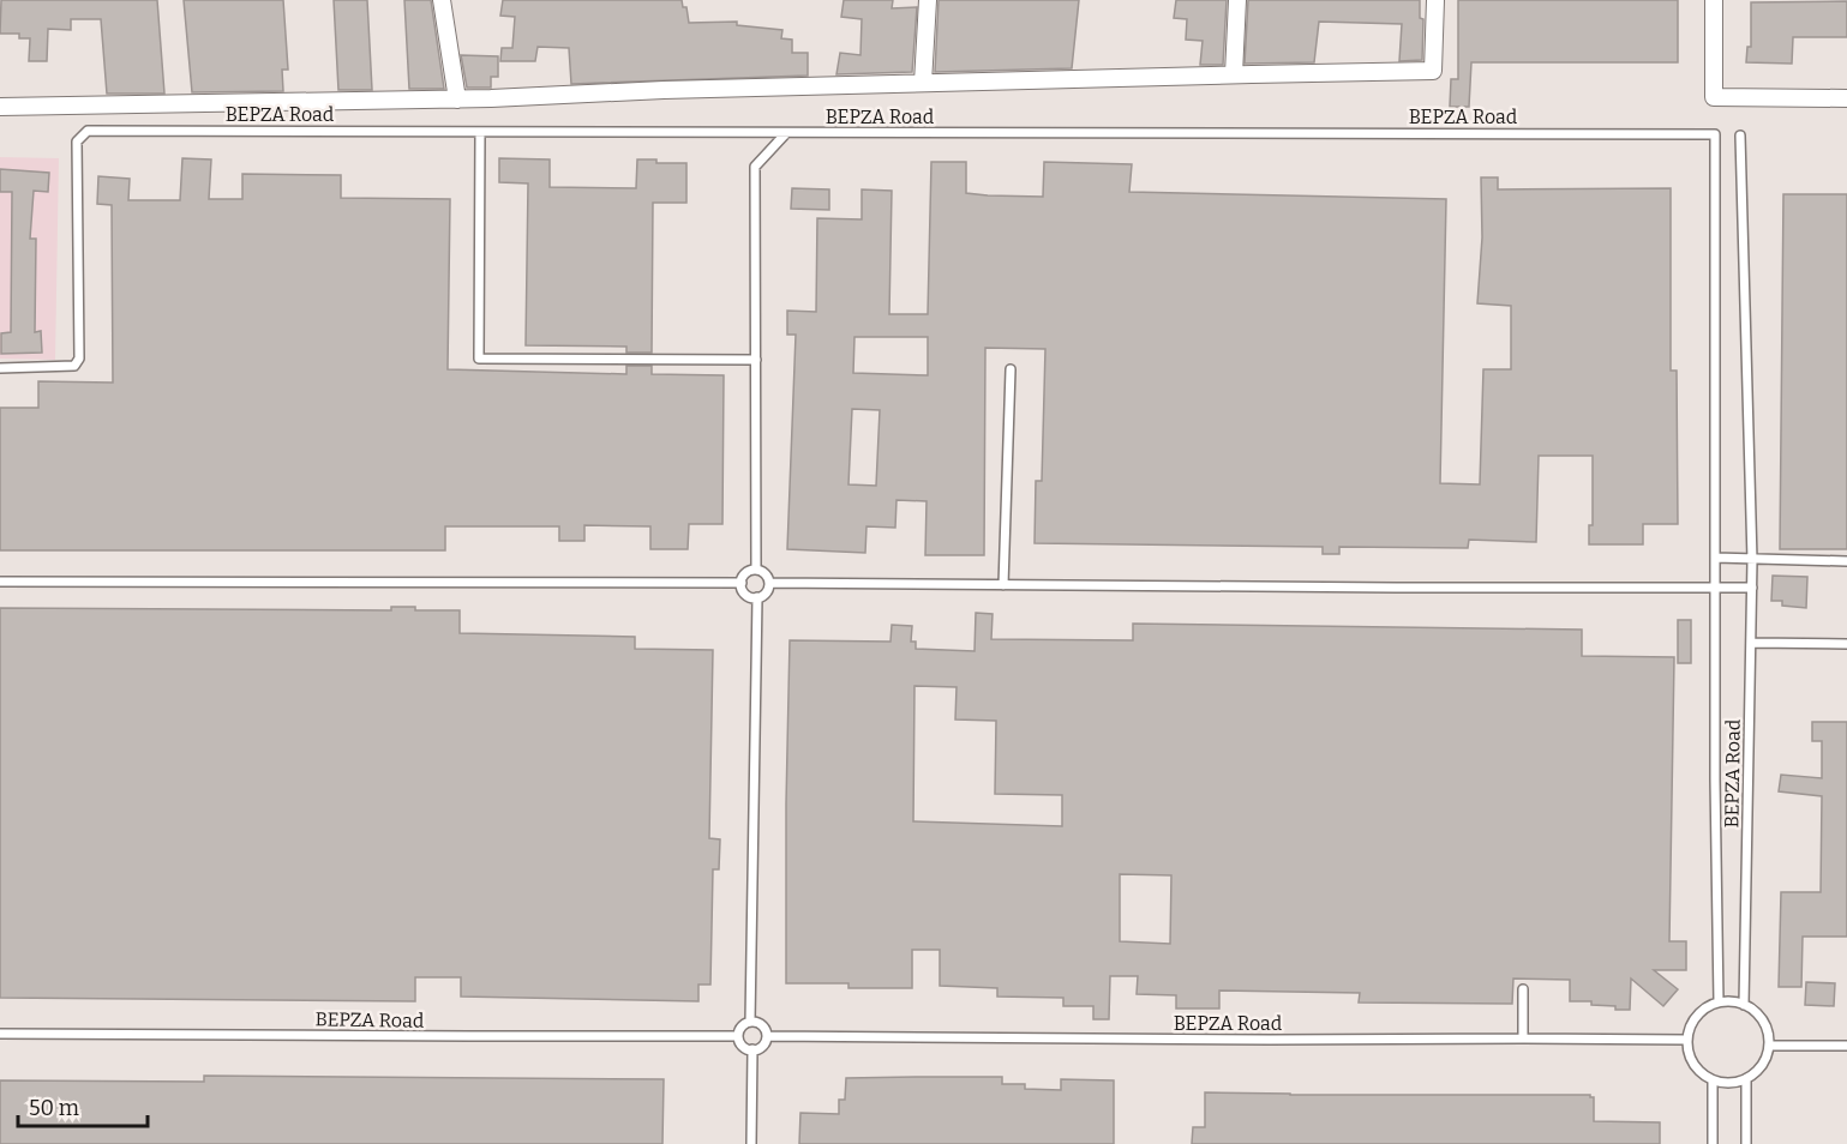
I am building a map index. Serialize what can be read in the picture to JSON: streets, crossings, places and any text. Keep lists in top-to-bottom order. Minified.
{"streets":{"lane":["BEPZA Road"]},"scale_bar":"50 m"}
